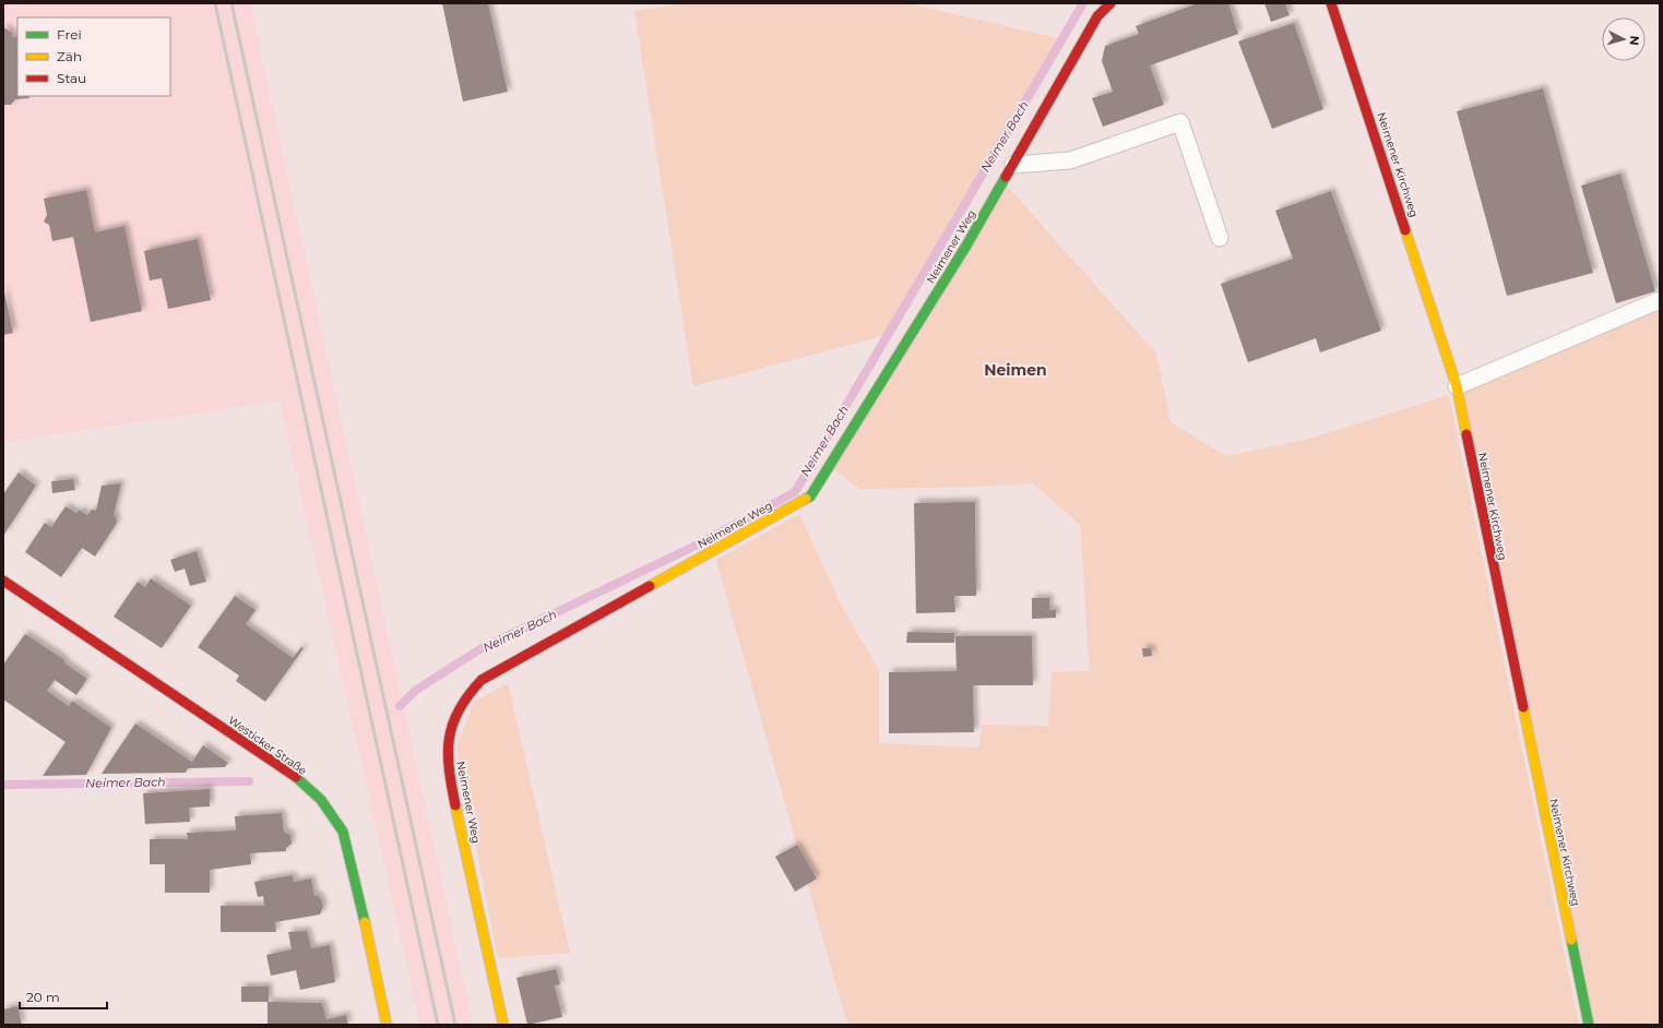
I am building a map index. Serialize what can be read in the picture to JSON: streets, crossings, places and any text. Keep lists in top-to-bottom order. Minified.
{"streets":{"street":["Neimener Kirchweg","Neimener Weg","Westicker Straße"]},"districts":["Neimen"],"water":["Neimer Bach"],"legend":["Frei","Zäh","Stau"],"scale_bar":"20 m","north":"right"}
